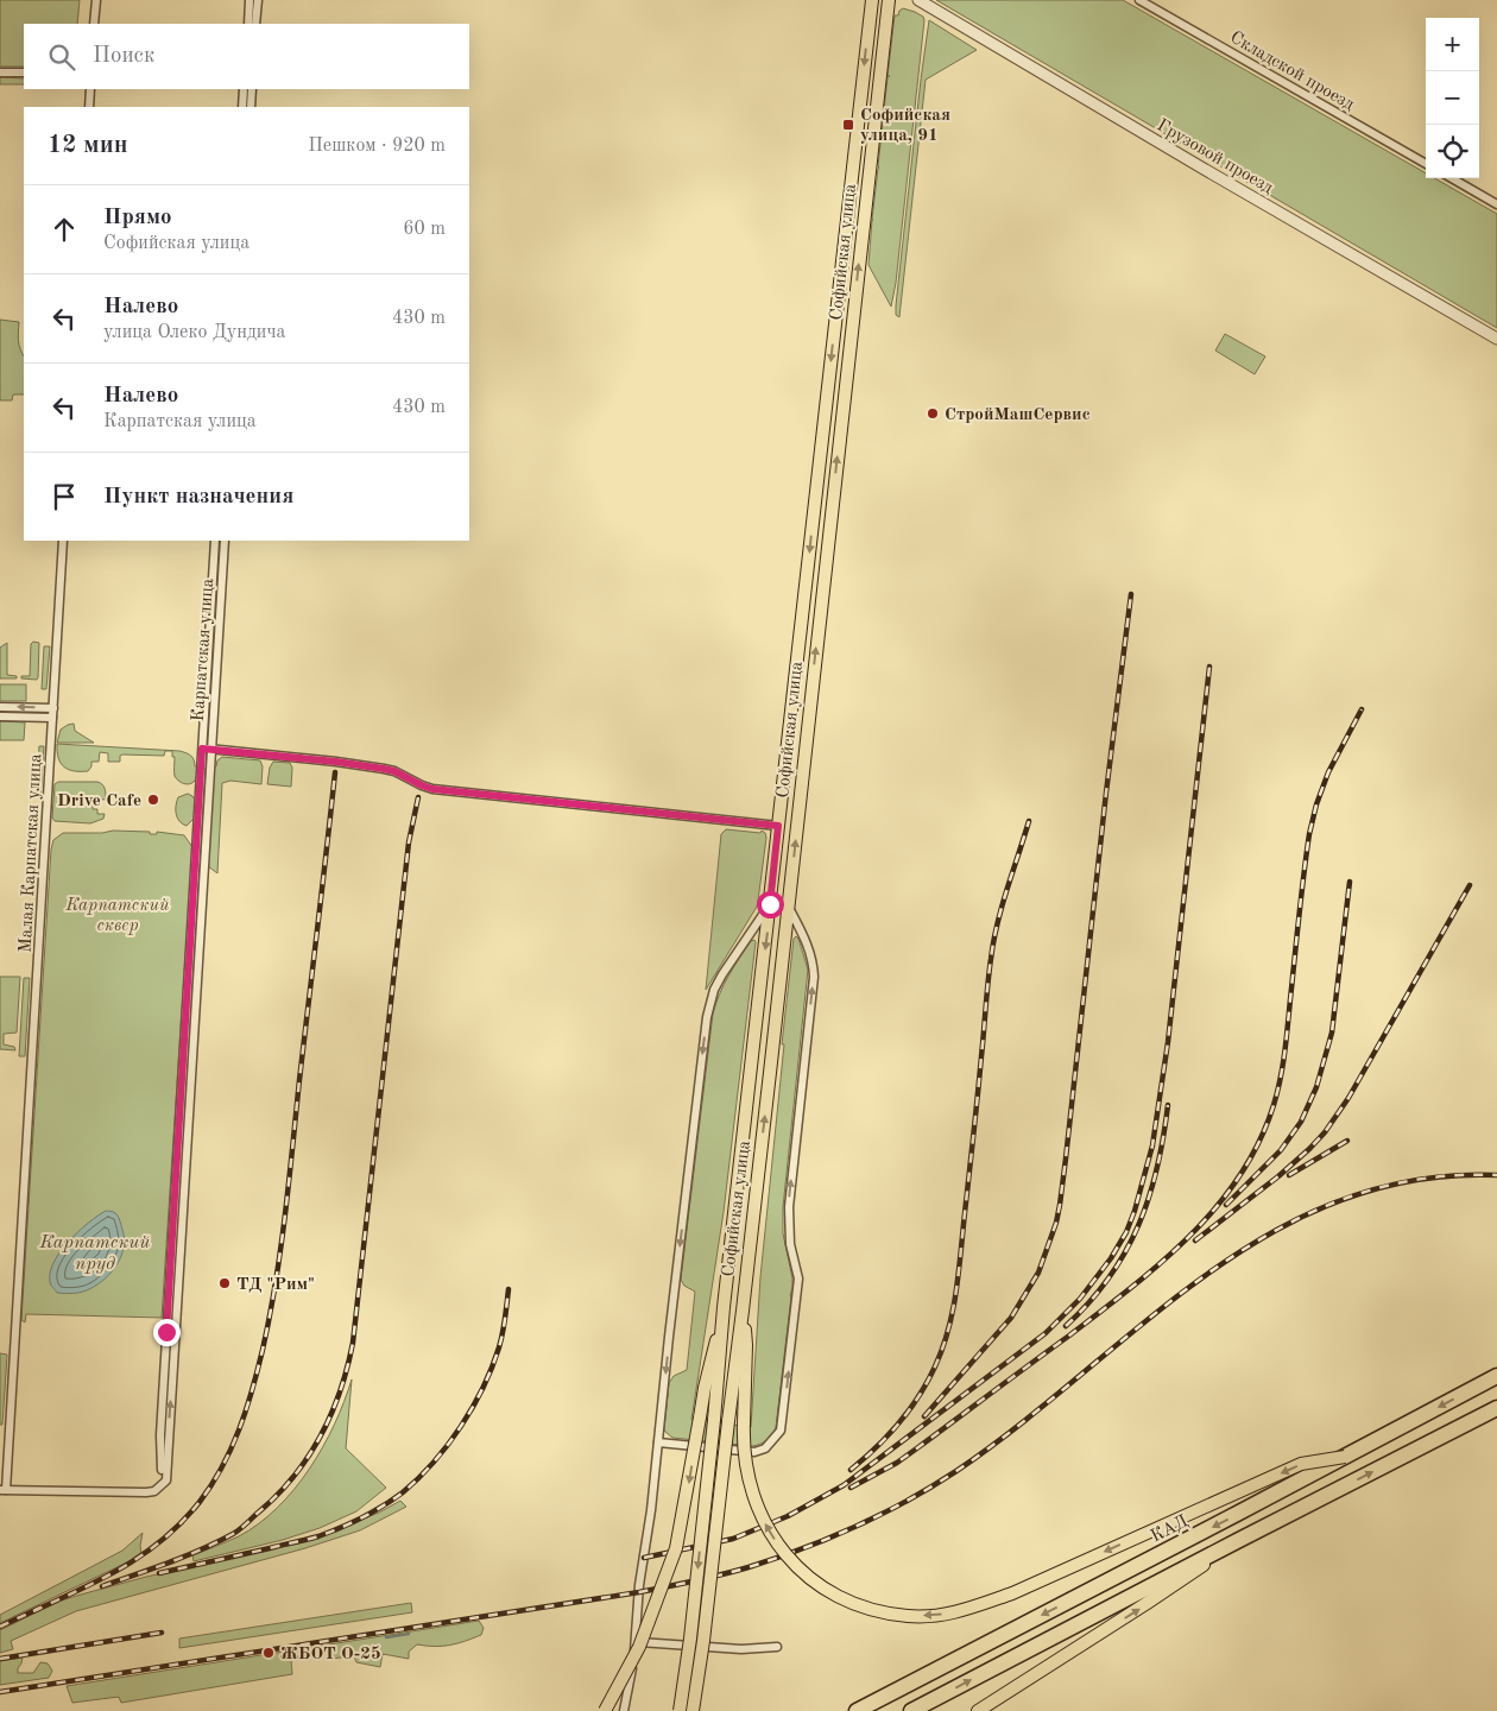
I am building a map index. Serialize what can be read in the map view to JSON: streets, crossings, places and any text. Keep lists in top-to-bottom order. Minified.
{"streets":{"highway":["КАД"],"main road":["Софийская улица"],"street":["Складской проезд","Грузовой проезд","Карпатская улица","Малая Карпатская улица"]},"crossings":[["Карпатская улица","Малая Карпатская улица"]],"water":["Карпатский пруд"],"parks":["Карпатский сквер"],"places":{"transit":["Софийская улица, 91"],"other":["СтройМашСервис","Drive Cafe","ТД \"Рим\"","ЖБОТ О-25"]},"page":{"map_buttons":["+","−"],"search":"Поиск","heading":["12 мин","Пешком · 920 m"],"list":[["Прямо","Софийская улица","60 m"],["Налево","улица Олеко Дундича","430 m"],["Налево","Карпатская улица","430 m"],"Пункт назначения"]}}
